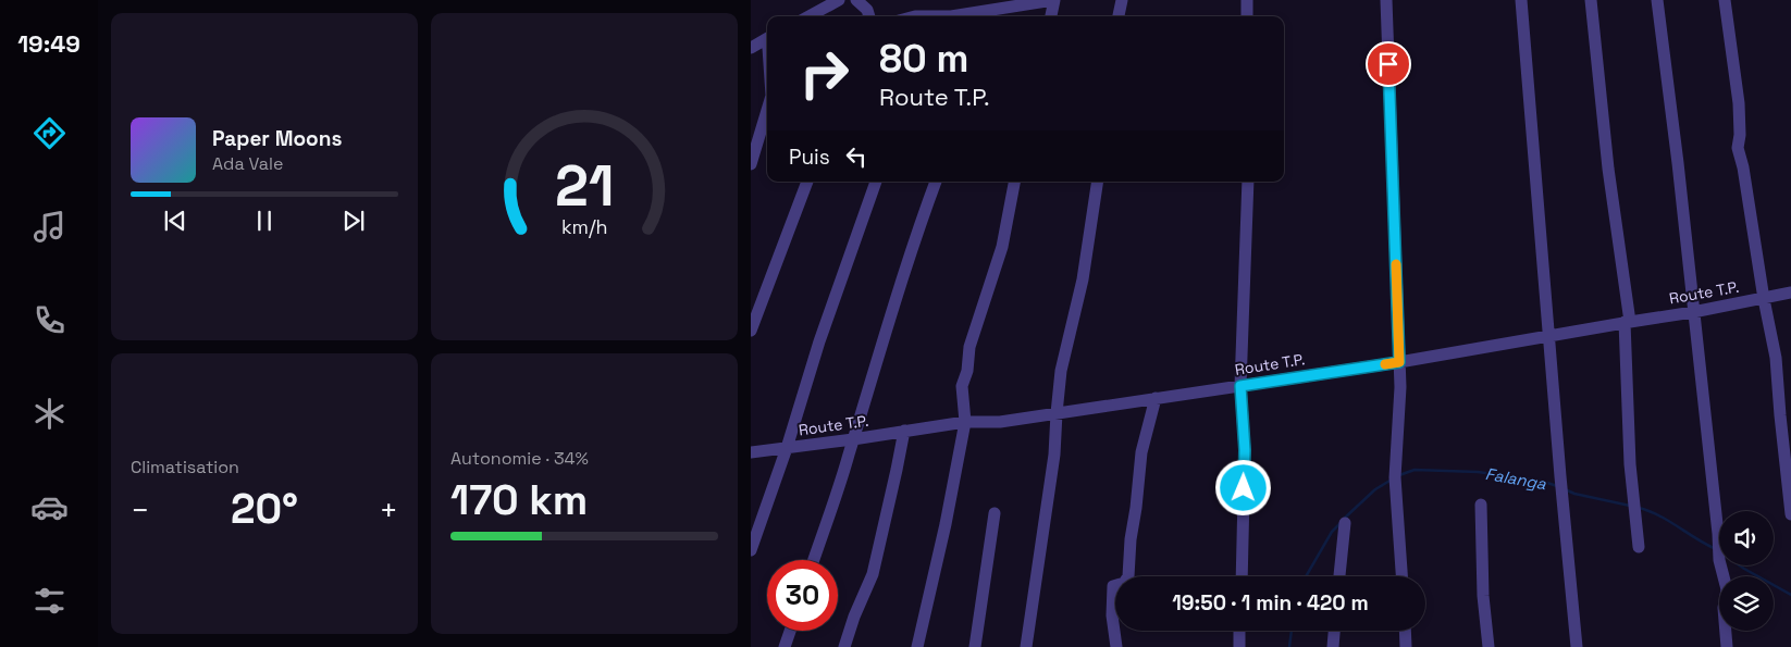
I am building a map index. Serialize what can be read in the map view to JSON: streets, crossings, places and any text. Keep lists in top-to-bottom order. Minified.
{"streets":{"street":["Route T.P."]},"water":["Falanga"],"page":{"tabs":"19:49","turn":["80 m","Route T.P."],"song":["Paper Moons","Ada Vale"],"then":"Puis","tile":["Climatisation",["Autonomie · 34%","170 km"]],"heat":["−","20°","+"],"limit":"30","trip":"19:50 · 1 min · 420 m","gauge":["21","km/h"]}}
